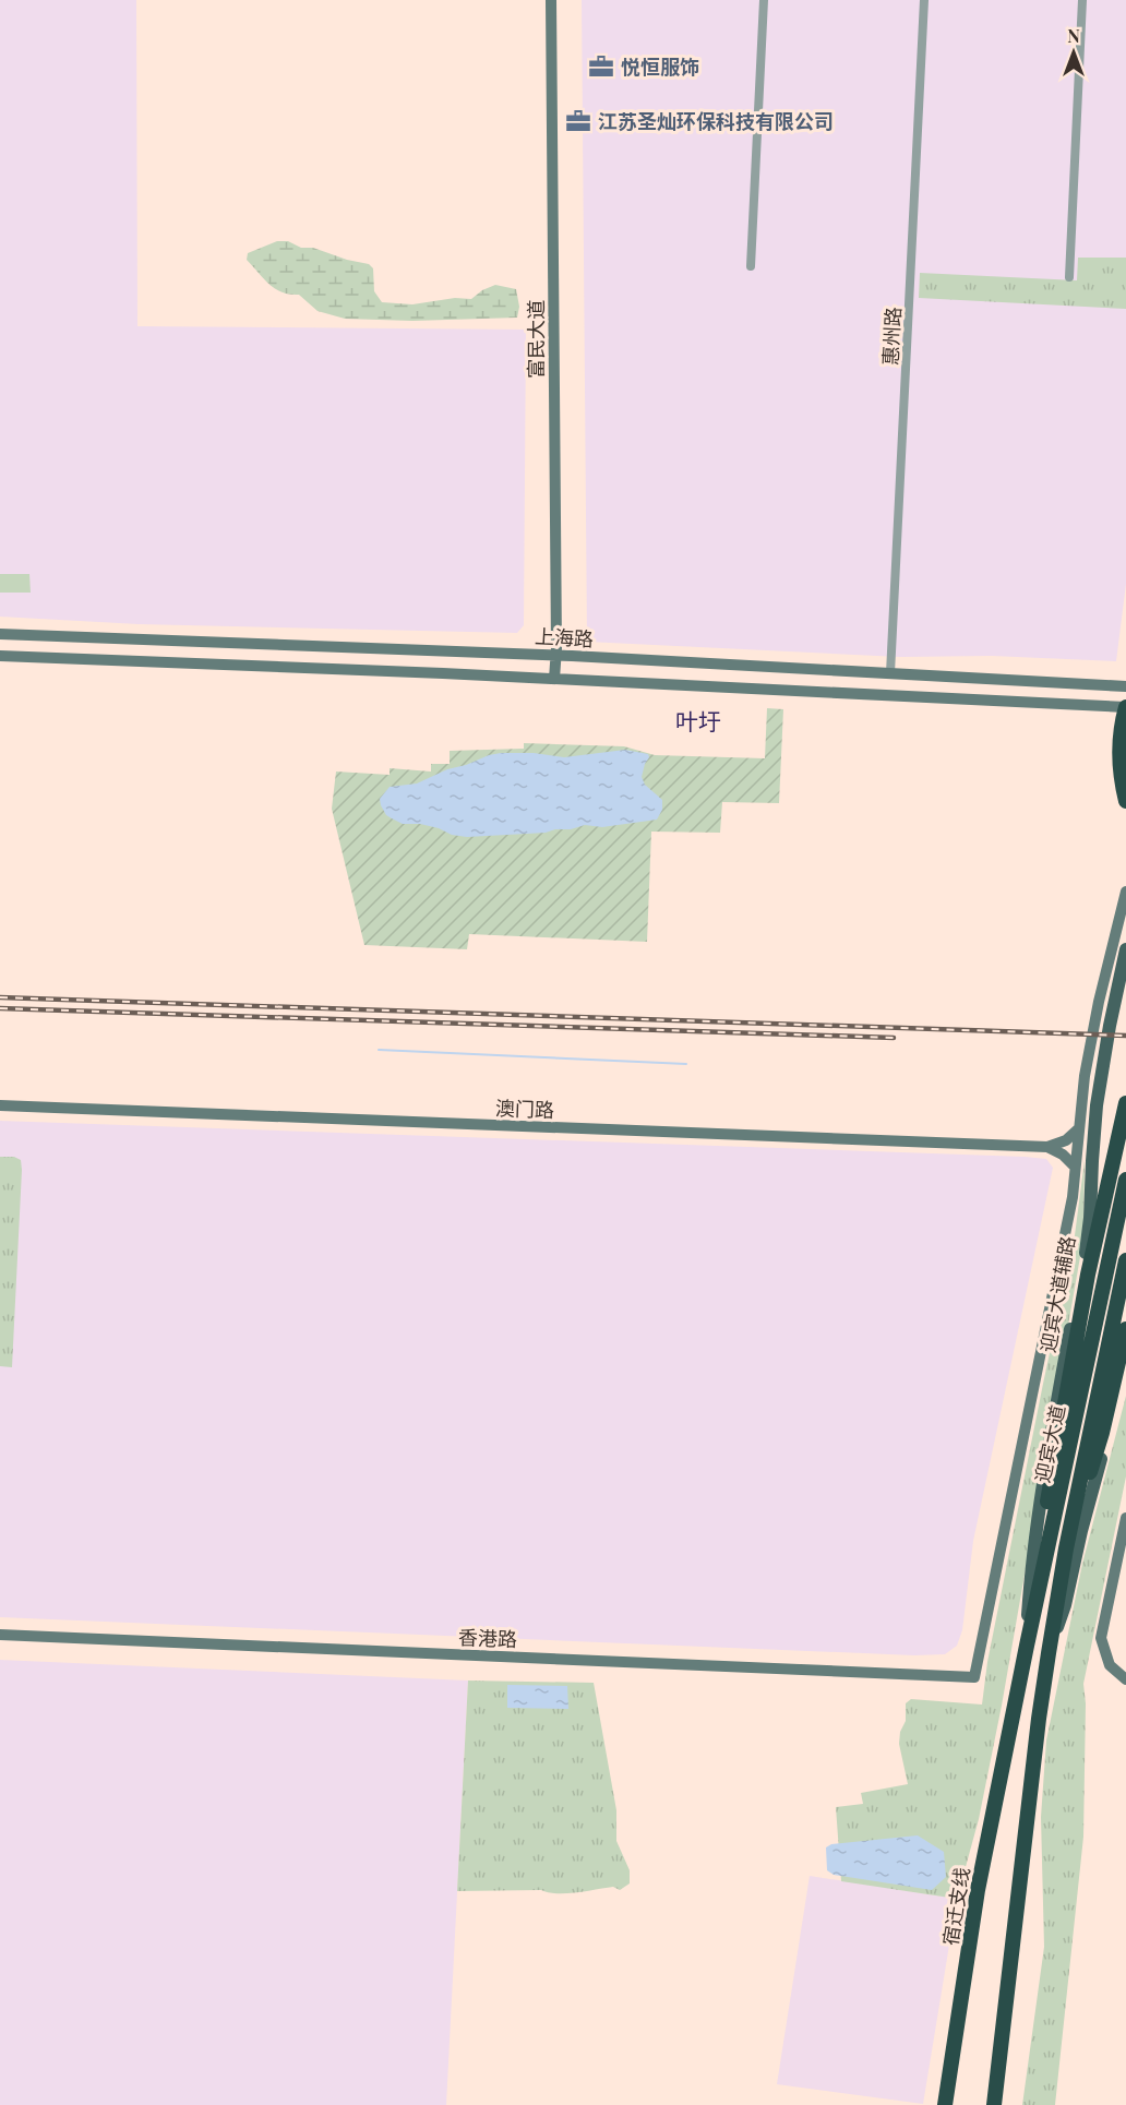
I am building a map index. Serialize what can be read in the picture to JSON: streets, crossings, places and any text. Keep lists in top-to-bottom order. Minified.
{"streets":{"highway":["迎宾大道","宿迁支线"],"main road":["迎宾大道辅路"],"street":["惠州路","富民大道","上海路","澳门路","香港路"]},"crossings":[["惠州路","上海路"],["富民大道","上海路"],["迎宾大道辅路","迎宾大道"],["迎宾大道","宿迁支线"]],"districts":["叶圩"],"places":{"office":["悦恒服饰","江苏圣灿环保科技有限公司"]},"north":"top"}
